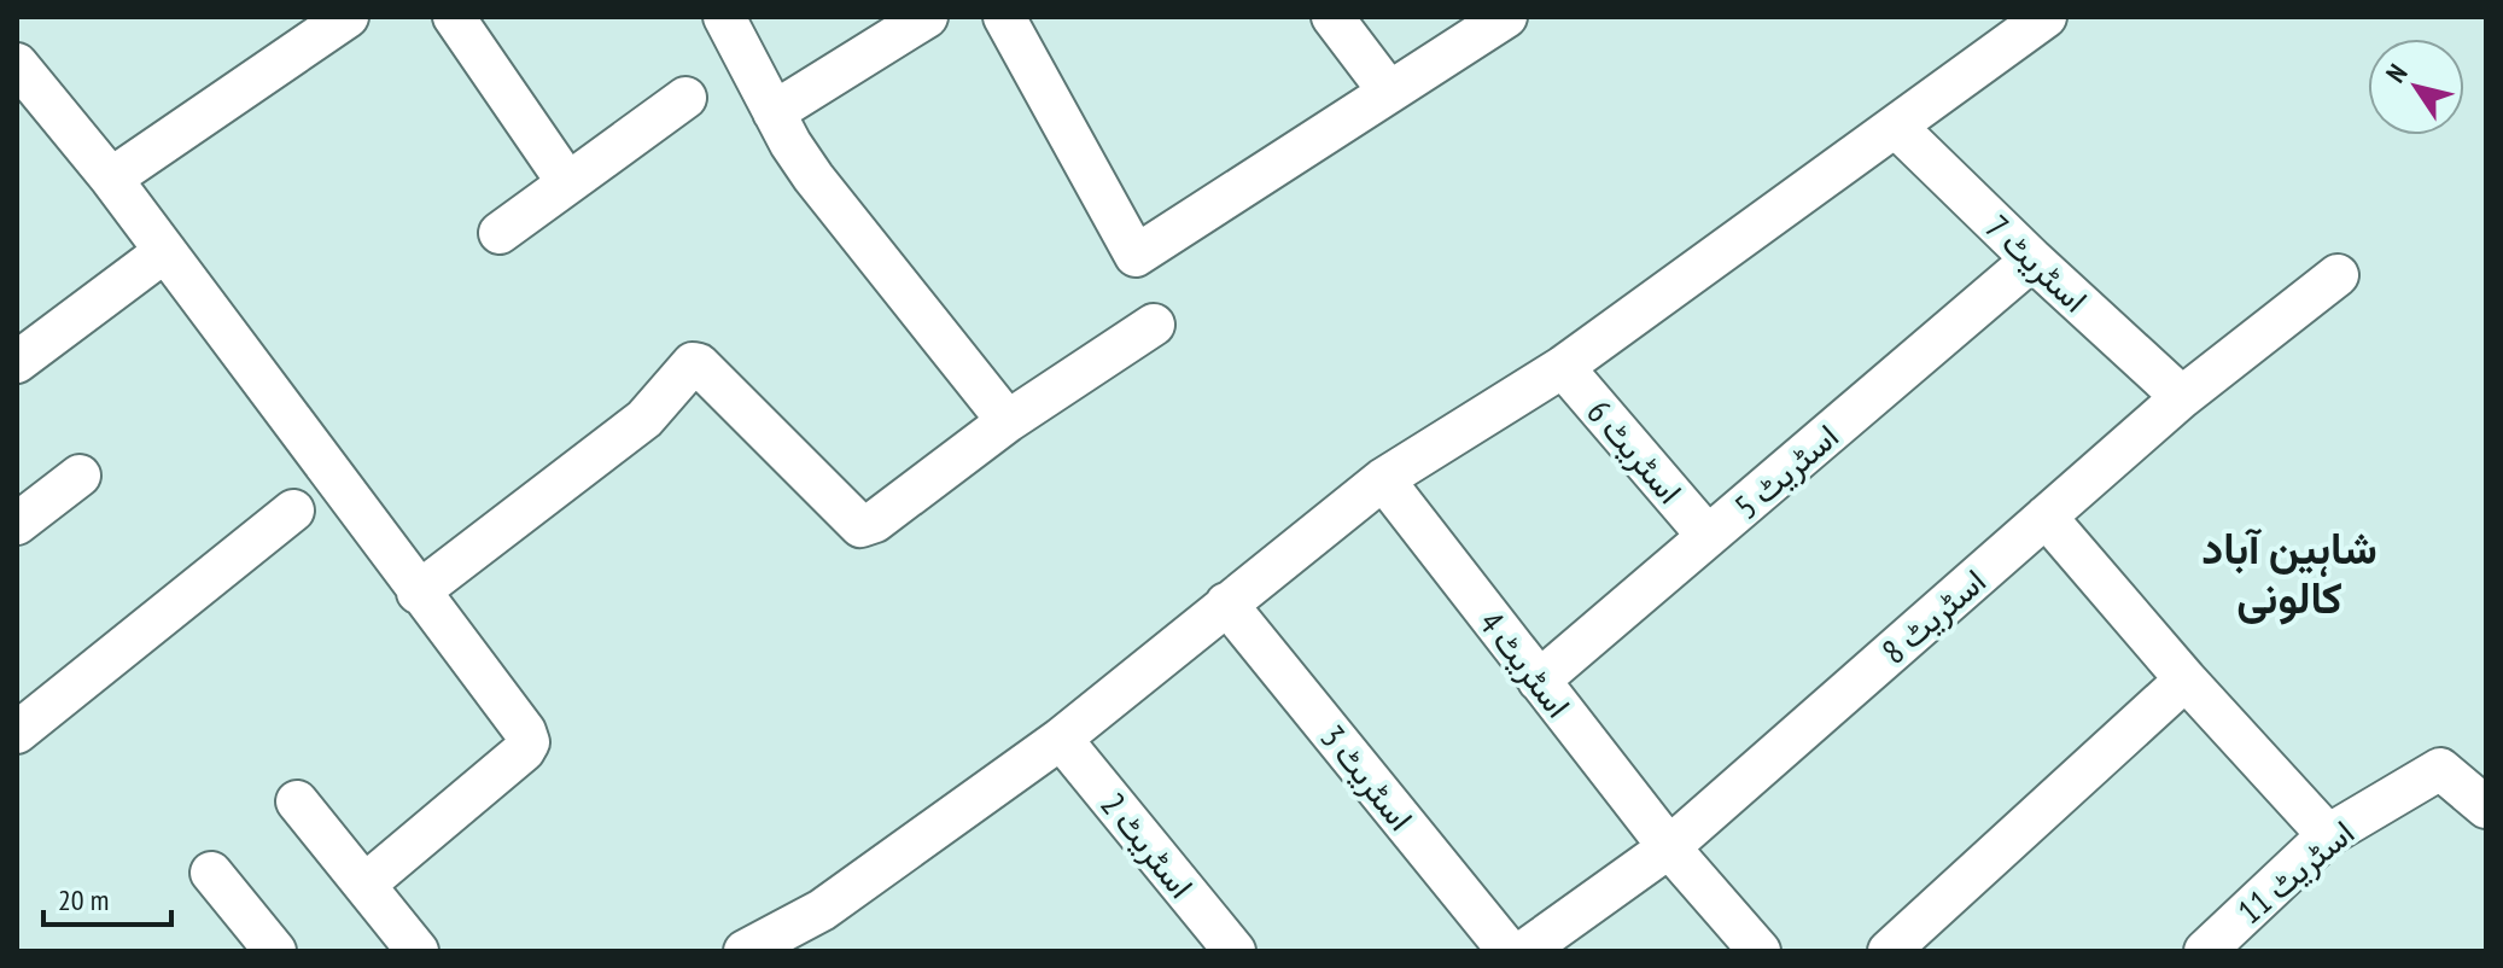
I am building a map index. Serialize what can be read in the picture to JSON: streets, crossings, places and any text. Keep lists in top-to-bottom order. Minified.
{"streets":{"street":["اسٹریٹ 7","اسٹریٹ 6","اسٹریٹ 5","اسٹریٹ 8","اسٹریٹ 4","اسٹریٹ 3","اسٹریٹ 2","اسٹریٹ 11"]},"crossings":[["اسٹریٹ 7","اسٹریٹ 5"],["اسٹریٹ 7","اسٹریٹ 8"],["اسٹریٹ 6","اسٹریٹ 5"],["اسٹریٹ 5","اسٹریٹ 4"],["اسٹریٹ 8","اسٹریٹ 4"]],"districts":["شاہین آباد کالونی"],"scale_bar":"20 m","north":"top left"}
